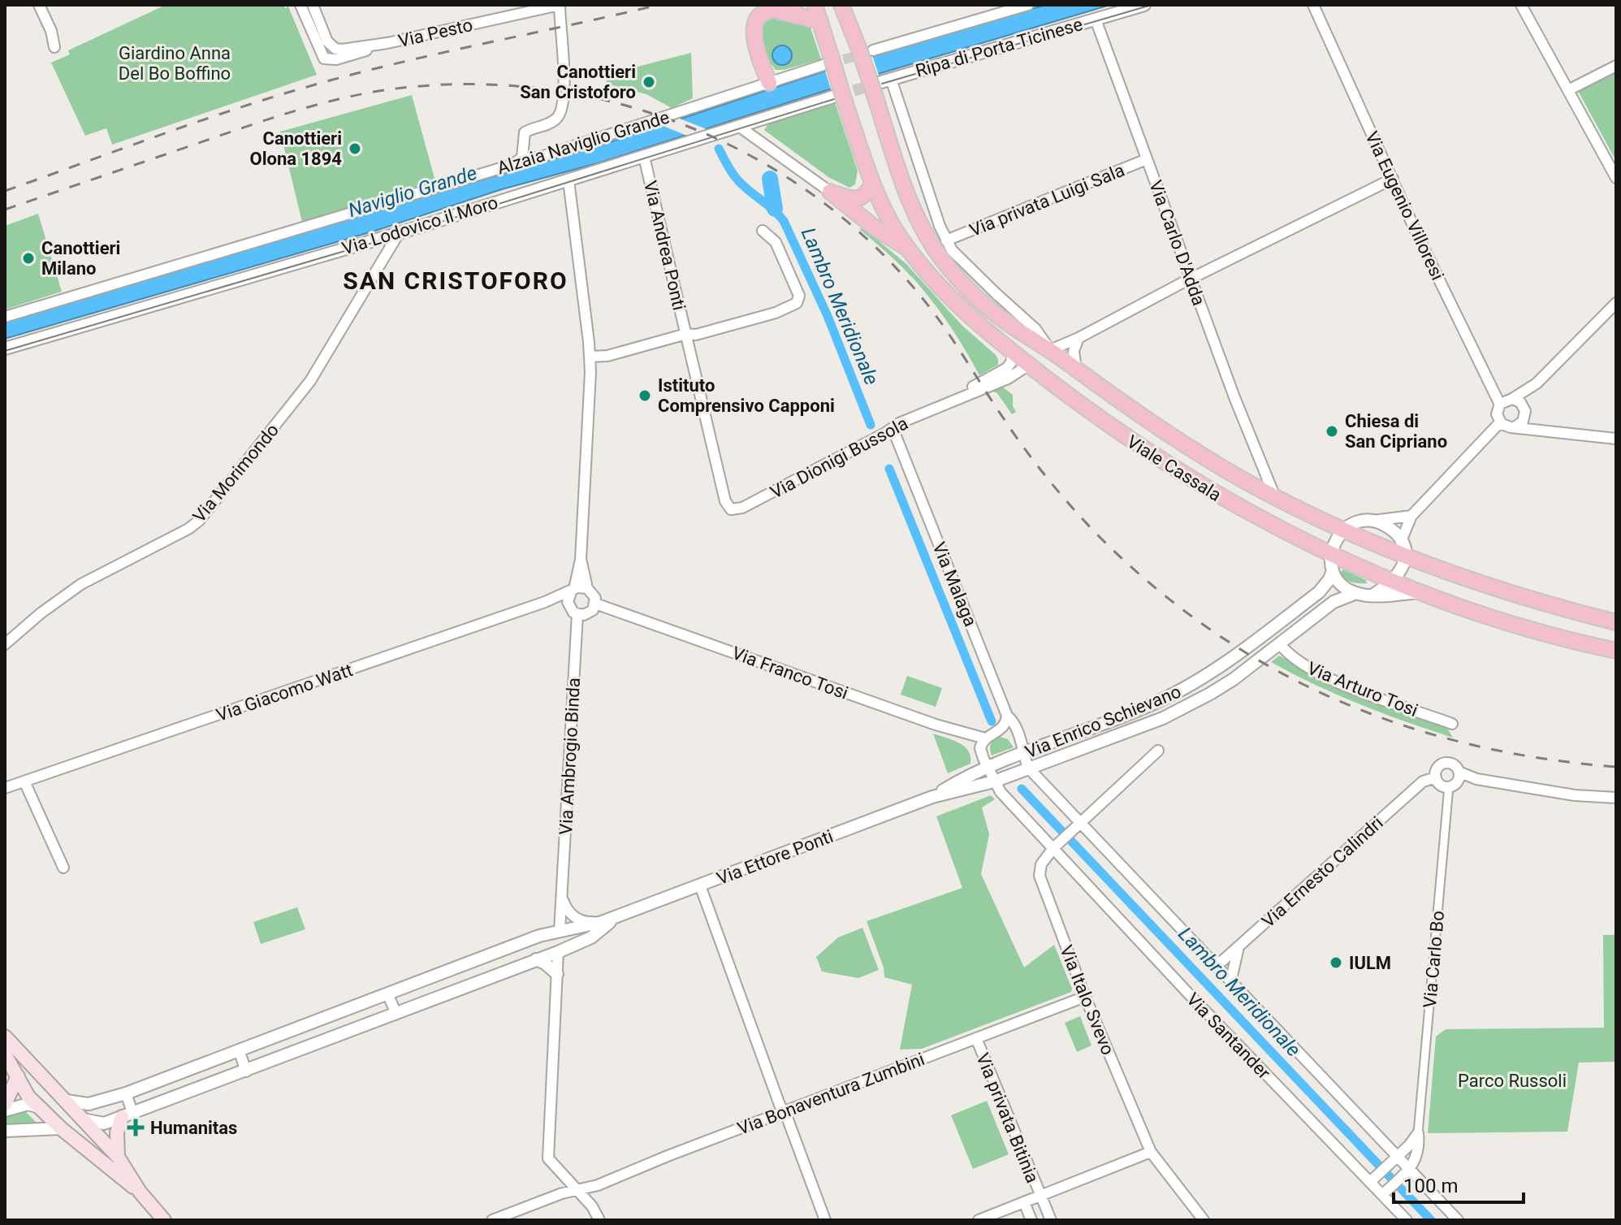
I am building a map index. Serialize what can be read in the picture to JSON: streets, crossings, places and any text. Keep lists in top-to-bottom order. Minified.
{"streets":{"main road":["Viale Cassala"],"street":["Via Pesto","Ripa di Porta Ticinese","Alzaia Naviglio Grande","Via privata Luigi Sala","Via Eugenio Villoresi","Via Lodovico il Moro","Via Carlo D'Adda","Via Andrea Ponti","Via Dionigi Bussola","Via Morimondo","Via Malaga","Via Franco Tosi","Via Arturo Tosi","Via Giacomo Watt","Via Enrico Schievano","Via Ambrogio Binda","Via Ettore Ponti","Via Ernesto Calindri","Via Carlo Bo","Via Italo Svevo","Via Santander","Via Bonaventura Zumbini","Via privata Bitinia"]},"crossings":[["Ripa di Porta Ticinese","Via Carlo D'Adda"],["Ripa di Porta Ticinese","Viale Cassala"],["Via privata Luigi Sala","Via Carlo D'Adda"],["Via privata Luigi Sala","Viale Cassala"],["Via Lodovico il Moro","Via Andrea Ponti"],["Via Lodovico il Moro","Viale Cassala"],["Via Lodovico il Moro","Via Morimondo"],["Via Carlo D'Adda","Viale Cassala"],["Via Andrea Ponti","Via Dionigi Bussola"],["Via Dionigi Bussola","Viale Cassala"],["Via Dionigi Bussola","Via Malaga"],["Viale Cassala","Via Enrico Schievano"],["Via Malaga","Via Enrico Schievano"],["Via Franco Tosi","Via Giacomo Watt"],["Via Franco Tosi","Via Ambrogio Binda"],["Via Arturo Tosi","Via Enrico Schievano"],["Via Giacomo Watt","Via Ambrogio Binda"],["Via Enrico Schievano","Via Ettore Ponti"],["Via Enrico Schievano","Via Santander"],["Via Ambrogio Binda","Via Ettore Ponti"],["Via Ambrogio Binda","Via Bonaventura Zumbini"],["Via Ettore Ponti","Via Santander"],["Via Ernesto Calindri","Via Carlo Bo"],["Via Italo Svevo","Via Santander"],["Via Italo Svevo","Via Bonaventura Zumbini"],["Via Bonaventura Zumbini","Via privata Bitinia"]],"districts":["SAN CRISTOFORO"],"water":["Naviglio Grande","Lambro Meridionale"],"parks":["Giardino Anna Del Bo Boffino","Parco Russoli"],"places":{"other":["Canottieri San Cristoforo","Canottieri Olona 1894","Canottieri Milano","Istituto Comprensivo Capponi","Chiesa di San Cipriano","IULM"],"health":["Humanitas"]},"scale_bar":"100 m"}
